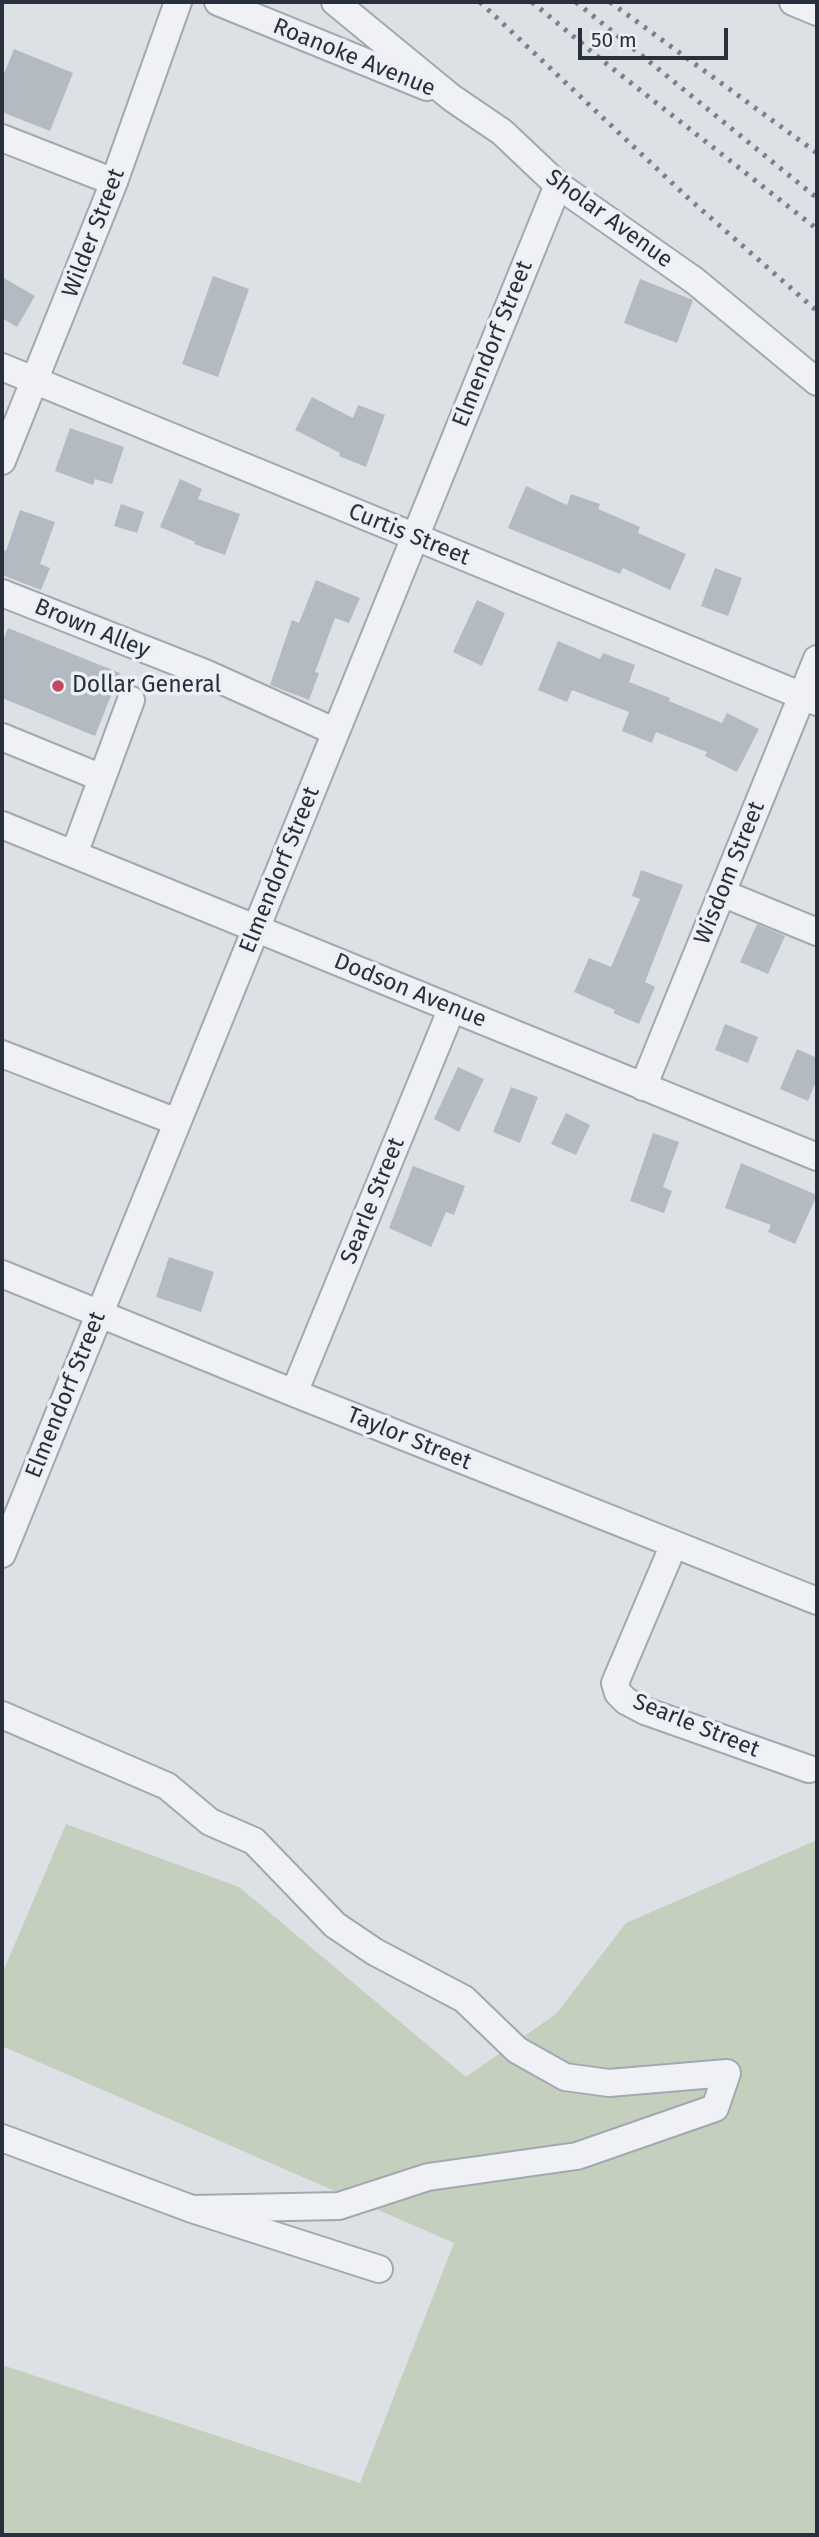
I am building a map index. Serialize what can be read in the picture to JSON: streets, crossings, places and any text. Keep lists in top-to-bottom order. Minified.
{"streets":{"street":["Roanoke Avenue","Sholar Avenue","Wilder Street","Elmendorf Street","Curtis Street","Brown Alley","Wisdom Street","Dodson Avenue","Searle Street","Taylor Street"]},"crossings":[["Roanoke Avenue","Sholar Avenue"],["Sholar Avenue","Elmendorf Street"],["Wilder Street","Curtis Street"],["Elmendorf Street","Curtis Street"],["Elmendorf Street","Brown Alley"],["Elmendorf Street","Dodson Avenue"],["Elmendorf Street","Taylor Street"],["Curtis Street","Wisdom Street"],["Wisdom Street","Dodson Avenue"],["Dodson Avenue","Searle Street"],["Searle Street","Taylor Street"]],"places":["Dollar General"],"scale_bar":"50 m"}
